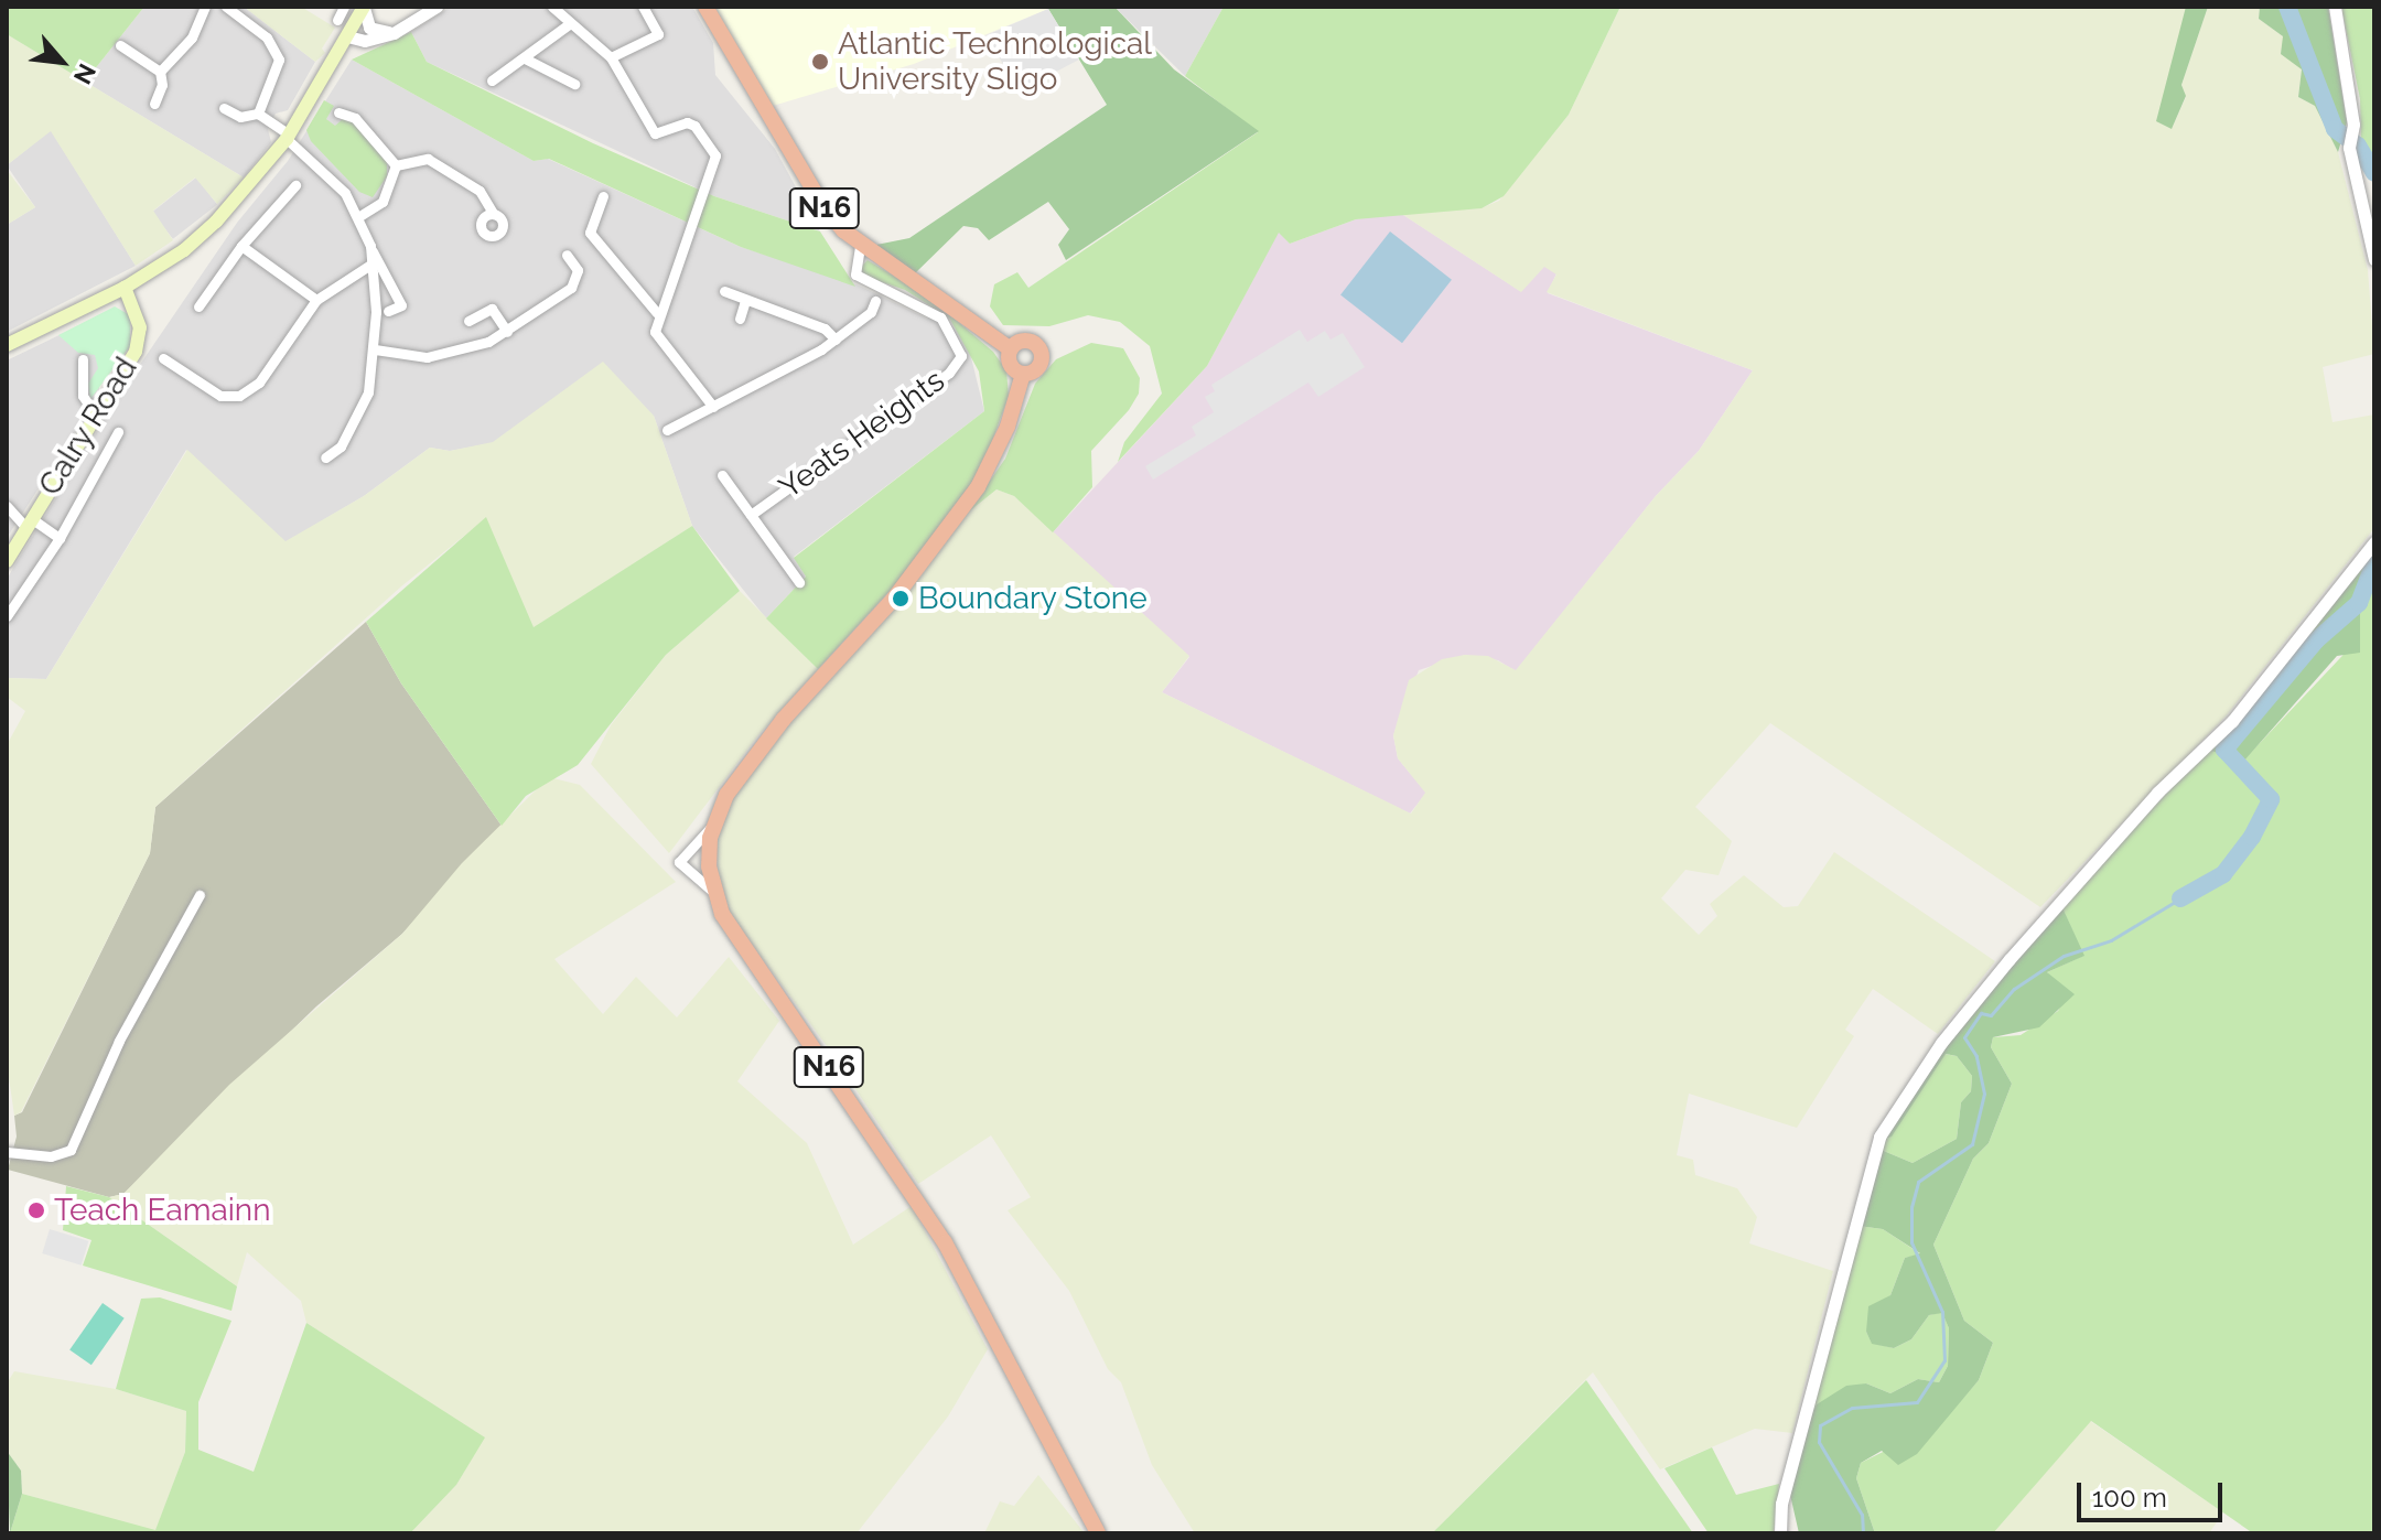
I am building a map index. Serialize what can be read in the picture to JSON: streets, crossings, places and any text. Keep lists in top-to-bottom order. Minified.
{"streets":{"highway":["N16"],"main road":["Calry Road"],"street":["Yeats Heights"]},"crossings":[["N16","Yeats Heights"]],"places":["Atlantic Technological University Sligo","Boundary Stone","Teach Eamainn"],"scale_bar":"100 m","north":"bottom right"}
